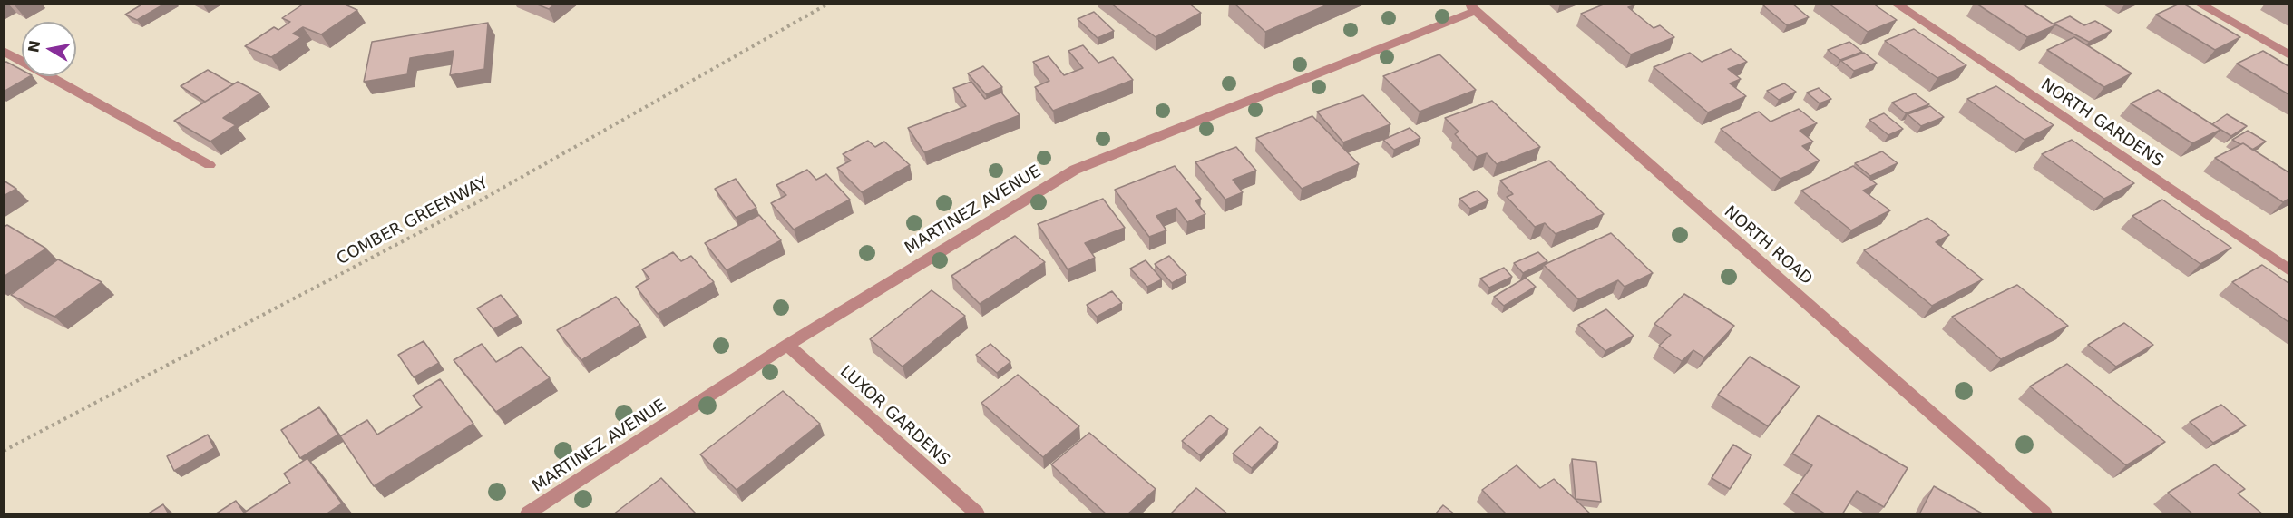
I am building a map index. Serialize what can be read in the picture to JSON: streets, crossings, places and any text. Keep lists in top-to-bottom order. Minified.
{"streets":{"street":["NORTH GARDENS","MARTINEZ AVENUE","NORTH ROAD","LUXOR GARDENS"],"path":["COMBER GREENWAY"]},"crossings":[["MARTINEZ AVENUE","NORTH ROAD"],["MARTINEZ AVENUE","LUXOR GARDENS"]],"north":"left"}
